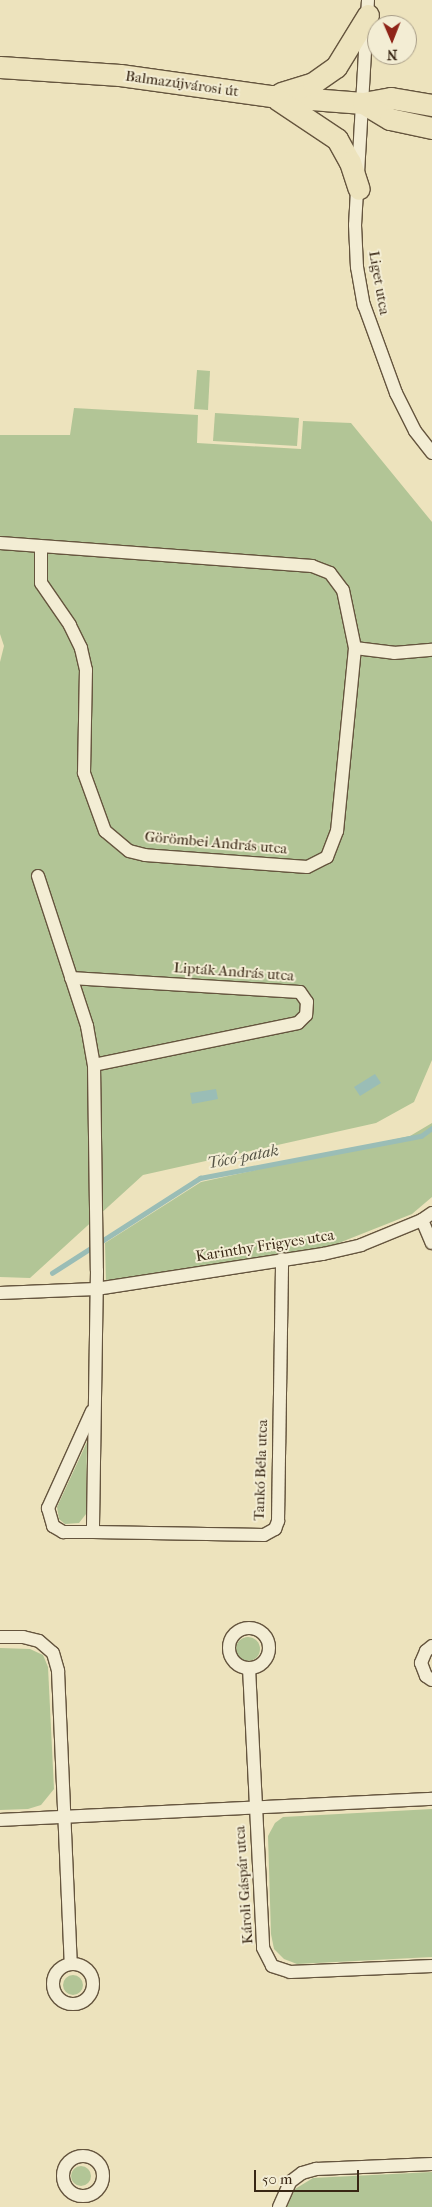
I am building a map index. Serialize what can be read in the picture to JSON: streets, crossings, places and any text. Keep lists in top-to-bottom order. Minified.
{"streets":{"main road":["Balmazújvárosi út"],"street":["Liget utca","Görömbei András utca","Lipták András utca","Karinthy Frigyes utca","Tankó Béla utca","Károli Gáspár utca"]},"crossings":[["Balmazújvárosi út","Liget utca"],["Karinthy Frigyes utca","Tankó Béla utca"]],"water":["Tócó-patak"],"scale_bar":"50 m","north":"bottom"}
